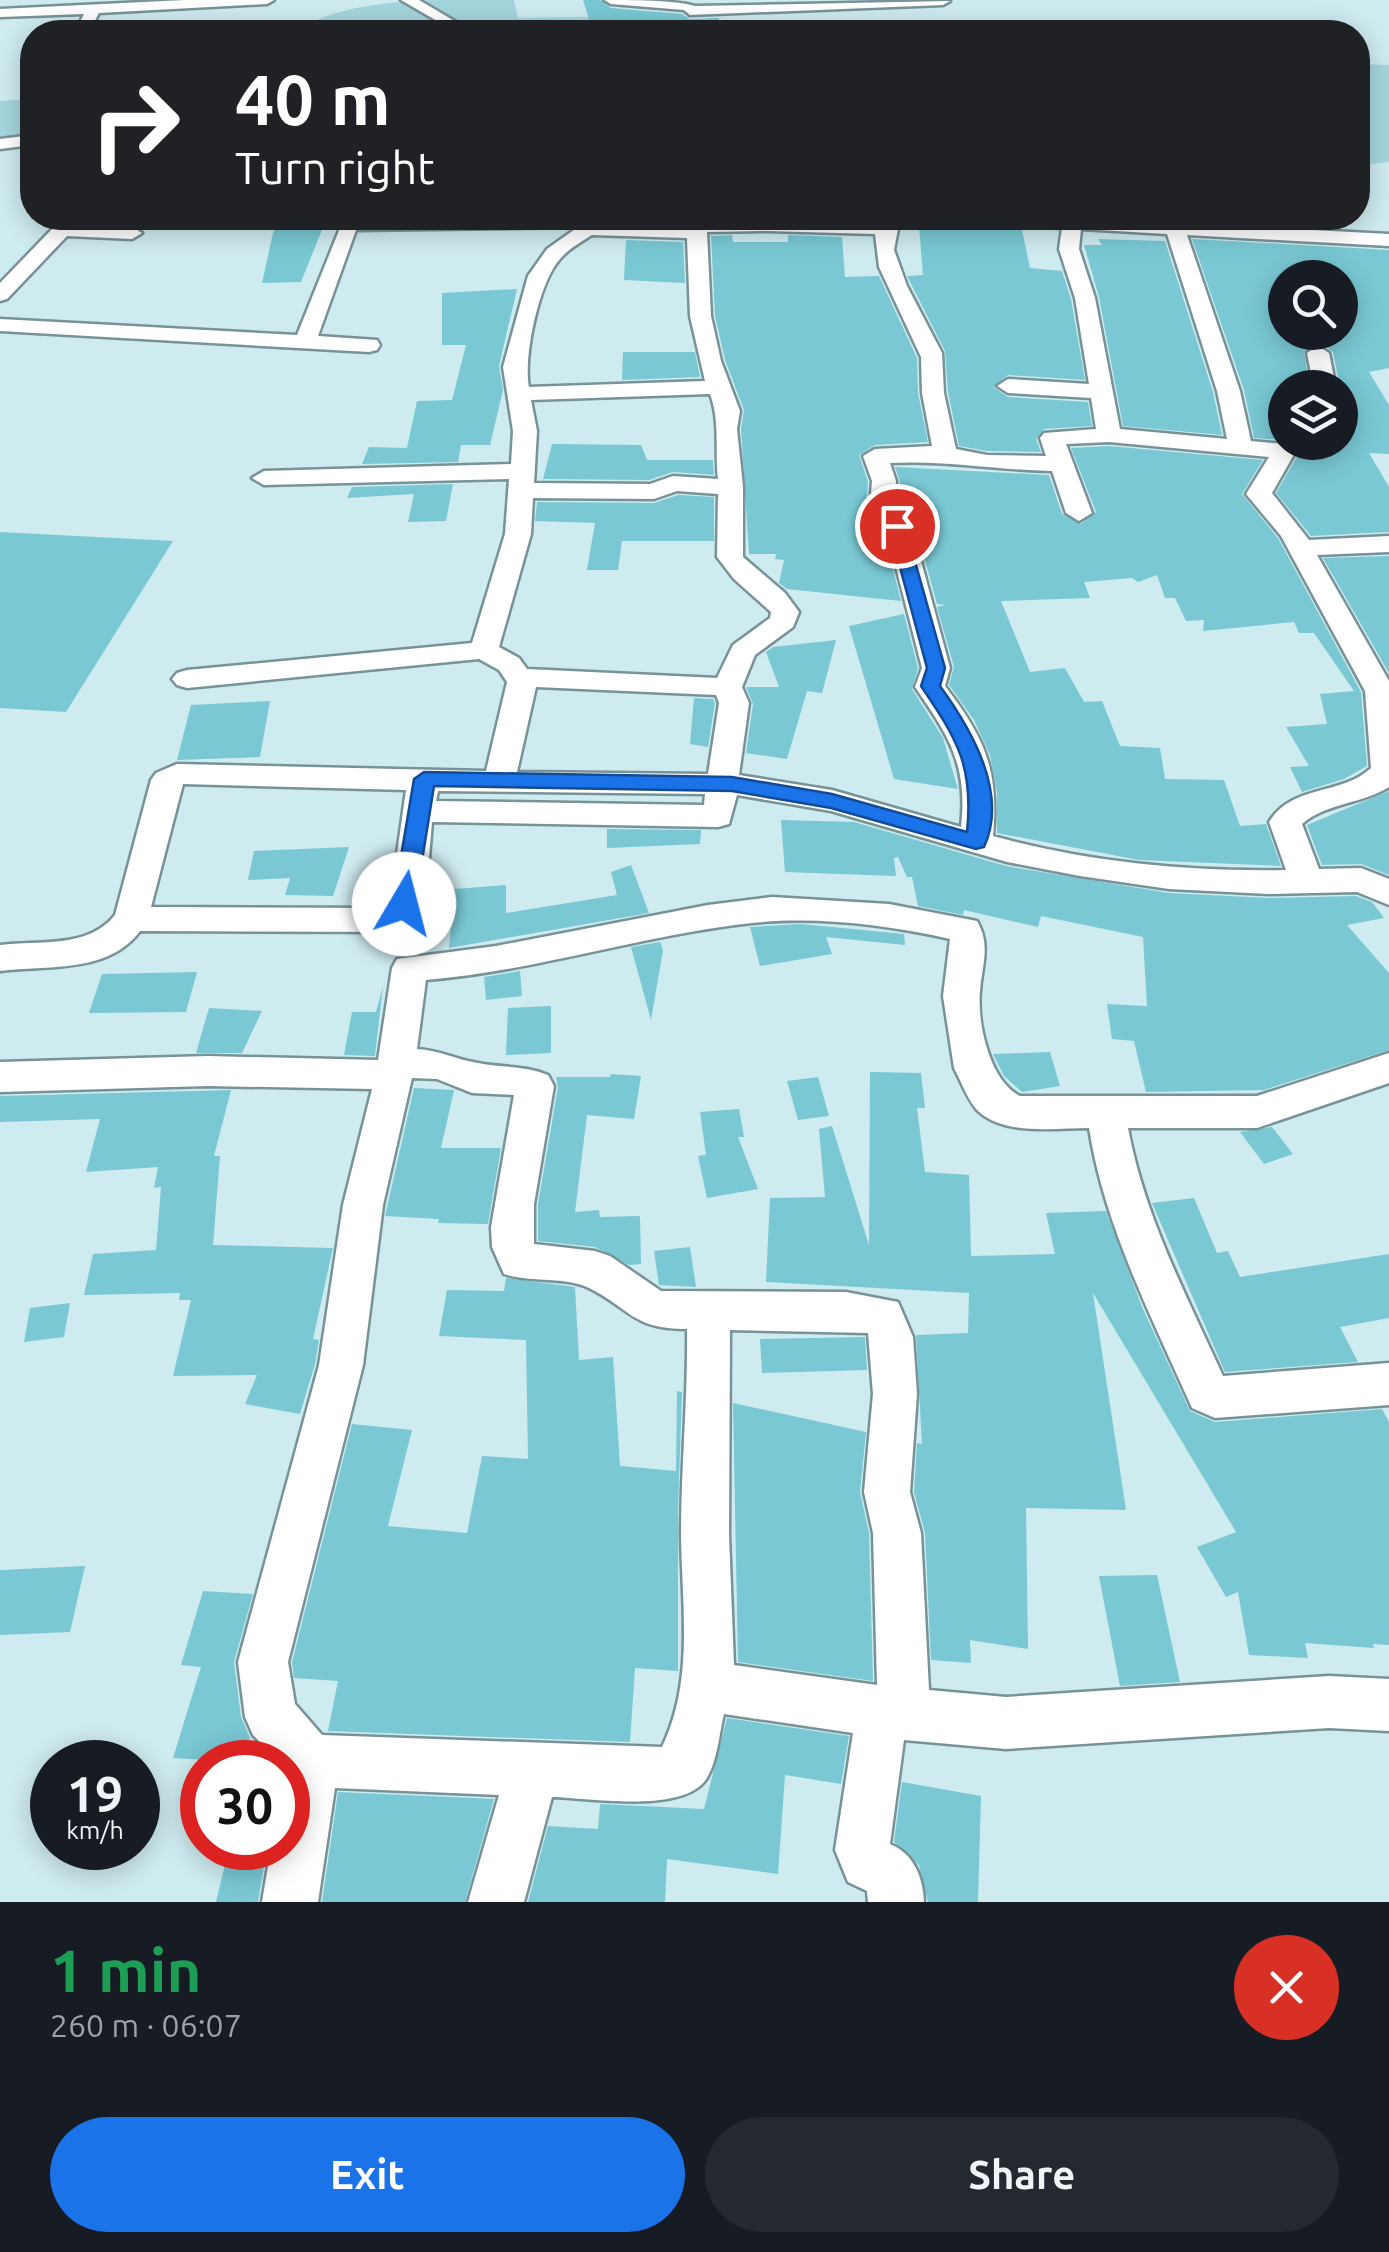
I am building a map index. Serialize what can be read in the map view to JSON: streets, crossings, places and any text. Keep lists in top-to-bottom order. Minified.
{"page":{"turn":["40 m","Turn right"],"speed":"19 km/h","limit":"30","heading":["1 min","260 m · 06:07"],"buttons":["Exit","Share"]}}
